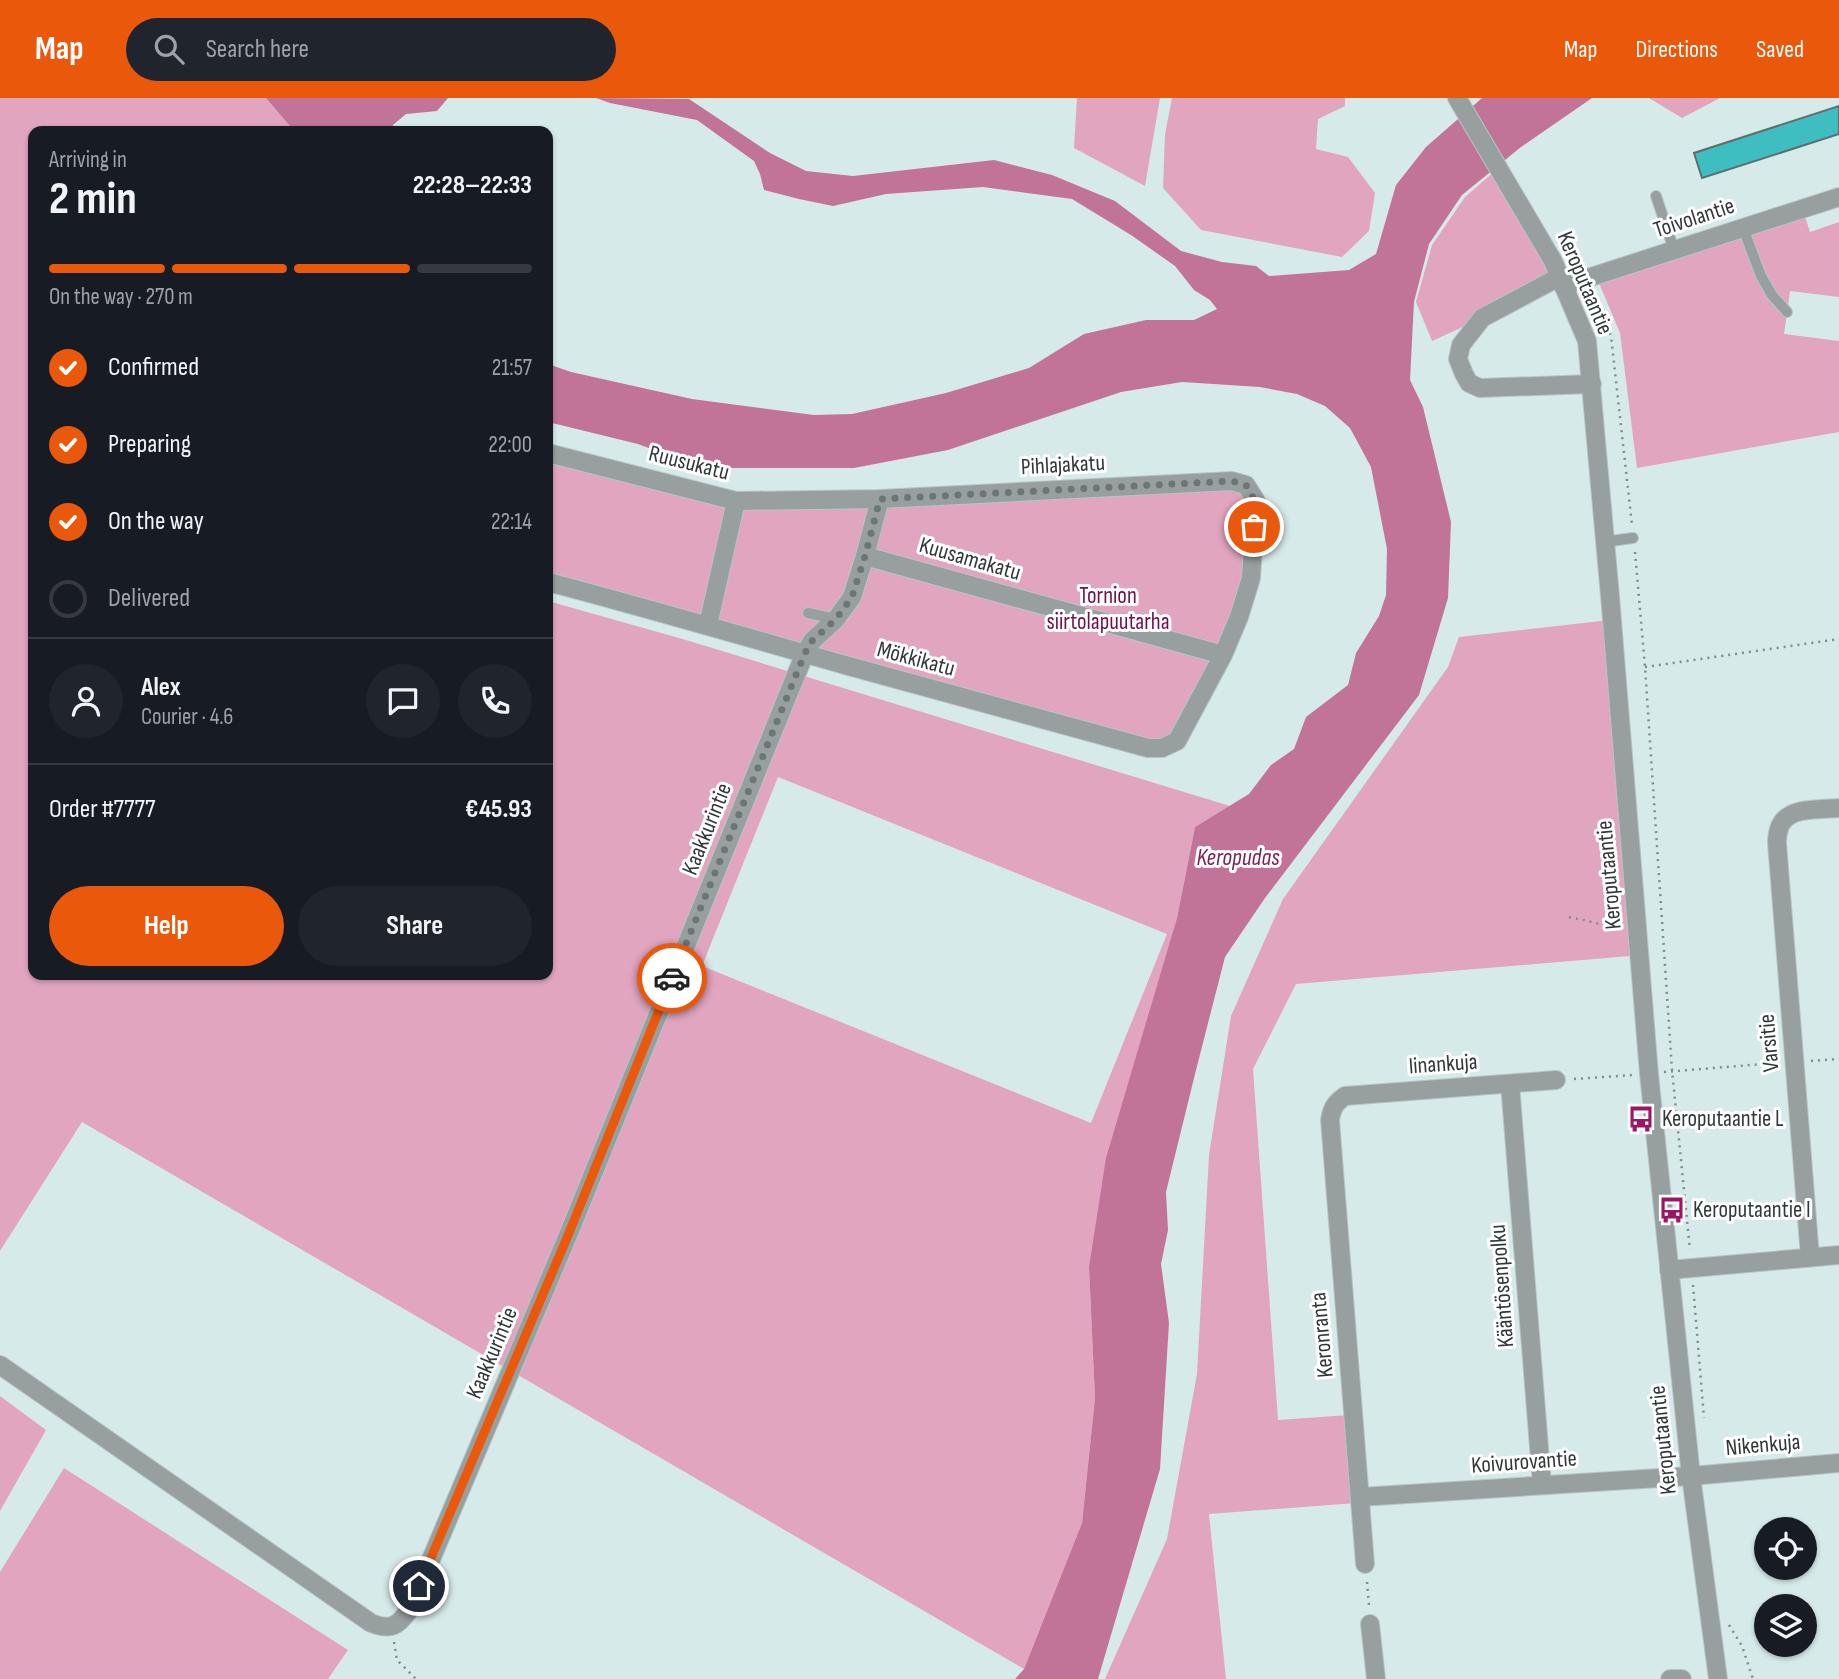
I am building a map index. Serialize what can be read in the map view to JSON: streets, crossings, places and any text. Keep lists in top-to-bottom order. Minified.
{"streets":{"street":["Toivolantie","Keroputaantie","Ruusukatu","Pihlajakatu","Kuusamakatu","Mökkikatu","Kaakkurintie","Varsitie","Iinankuja","Kääntösenpolku","Keronranta","Nikenkuja","Koivurovantie"]},"crossings":[["Toivolantie","Keroputaantie"],["Keroputaantie","Nikenkuja"],["Keroputaantie","Koivurovantie"],["Ruusukatu","Mökkikatu"],["Pihlajakatu","Kuusamakatu"],["Pihlajakatu","Mökkikatu"],["Kuusamakatu","Mökkikatu"],["Mökkikatu","Kaakkurintie"],["Iinankuja","Kääntösenpolku"],["Iinankuja","Keronranta"],["Kääntösenpolku","Koivurovantie"],["Keronranta","Koivurovantie"],["Nikenkuja","Koivurovantie"]],"water":["Keropudas"],"parks":["Tornion siirtolapuutarha"],"places":{"bus stop":["Keroputaantie L","Keroputaantie I"]},"page":{"header":"Map","search":"Search here","nav":["Map","Directions","Saved"],"heading":["2 min","Arriving in","22:28–22:33"],"panel":["Alex","Courier · 4.6","Order #7777","€45.93"],"bar":"On the way · 270 m","list":[["Confirmed","21:57"],["Preparing","22:00"],["On the way","22:14"],"Delivered"],"buttons":["Help","Share"]}}
